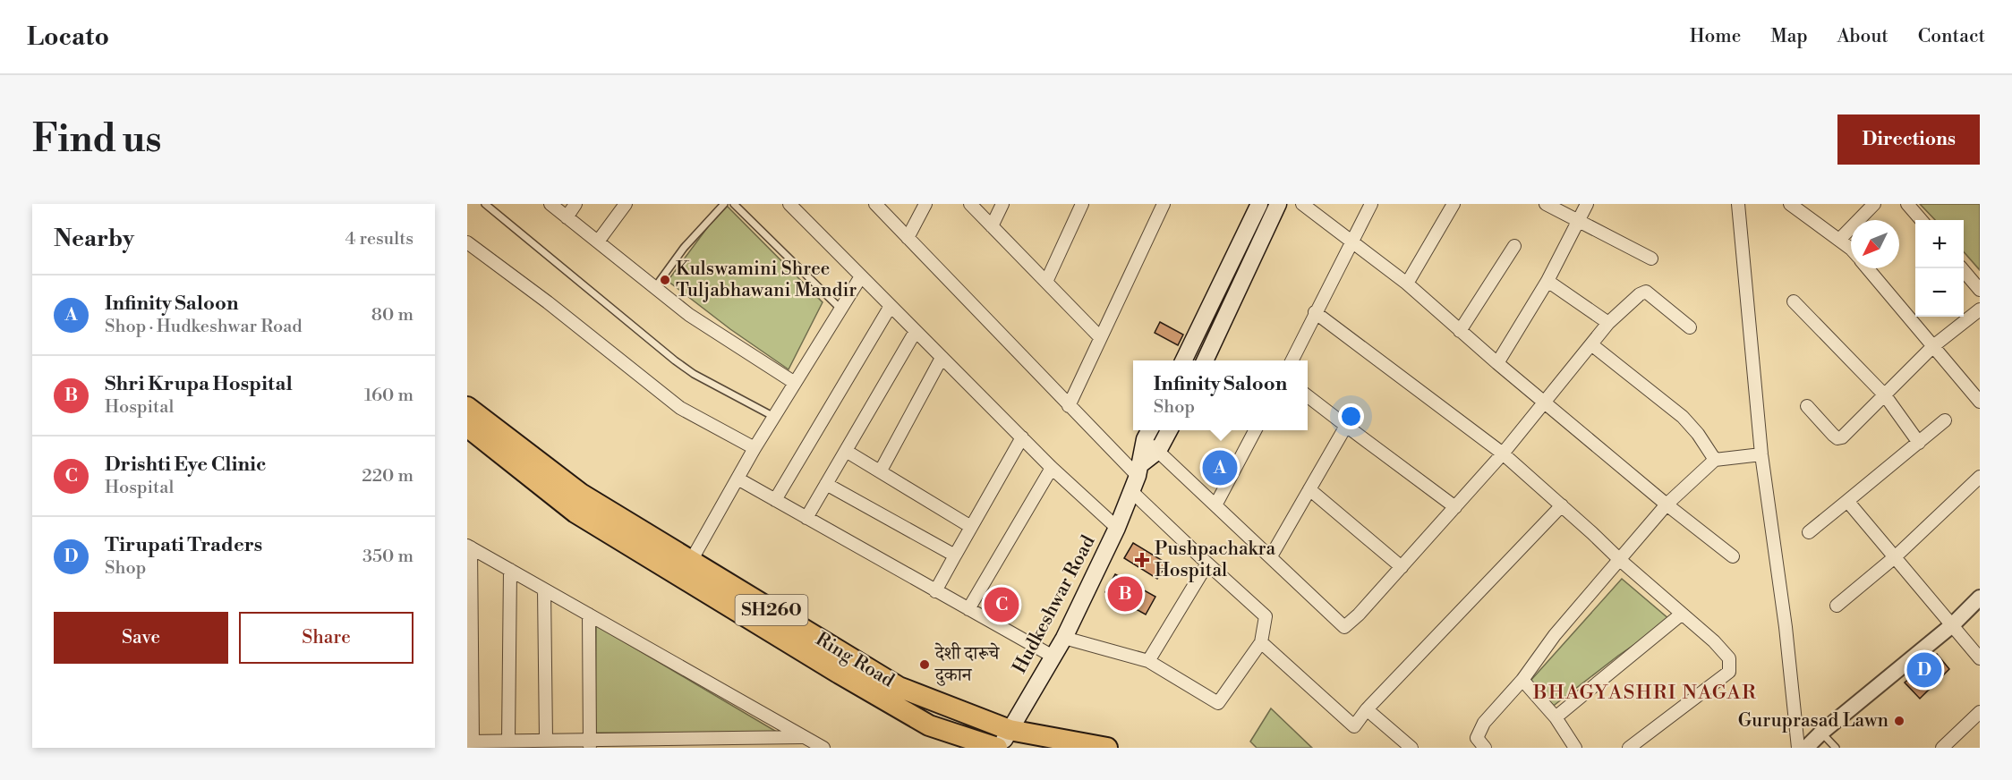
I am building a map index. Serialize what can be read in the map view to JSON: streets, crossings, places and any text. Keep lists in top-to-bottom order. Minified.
{"streets":{"highway":["SH260","Ring Road"],"main road":["Hudkeshwar Road"]},"crossings":[["Hudkeshwar Road","Ring Road"]],"districts":["BHAGYASHRI NAGAR"],"places":{"other":["Kulswamini Shree Tuljabhawani Mandir","देशी दारूचे दुकान","Guruprasad Lawn"],"health":["Pushpachakra Hospital"]},"north":"bottom left","page":{"header":"Locato","nav":["Home","Map","About","Contact"],"buttons":["Directions",["Save","Share"]],"title":"Find us","heading":["Nearby","4 results"],"map_buttons":["+","−"],"list":[{"mark":"A","name":"Infinity Saloon","note":"Shop · Hudkeshwar Road","value":"80 m"},{"mark":"B","name":"Shri Krupa Hospital","note":"Hospital","value":"160 m"},{"mark":"C","name":"Drishti Eye Clinic","note":"Hospital","value":"220 m"},{"mark":"D","name":"Tirupati Traders","note":"Shop","value":"350 m"}],"popup":["Infinity Saloon","Shop"],"pins":["A","B","C","D"]}}
